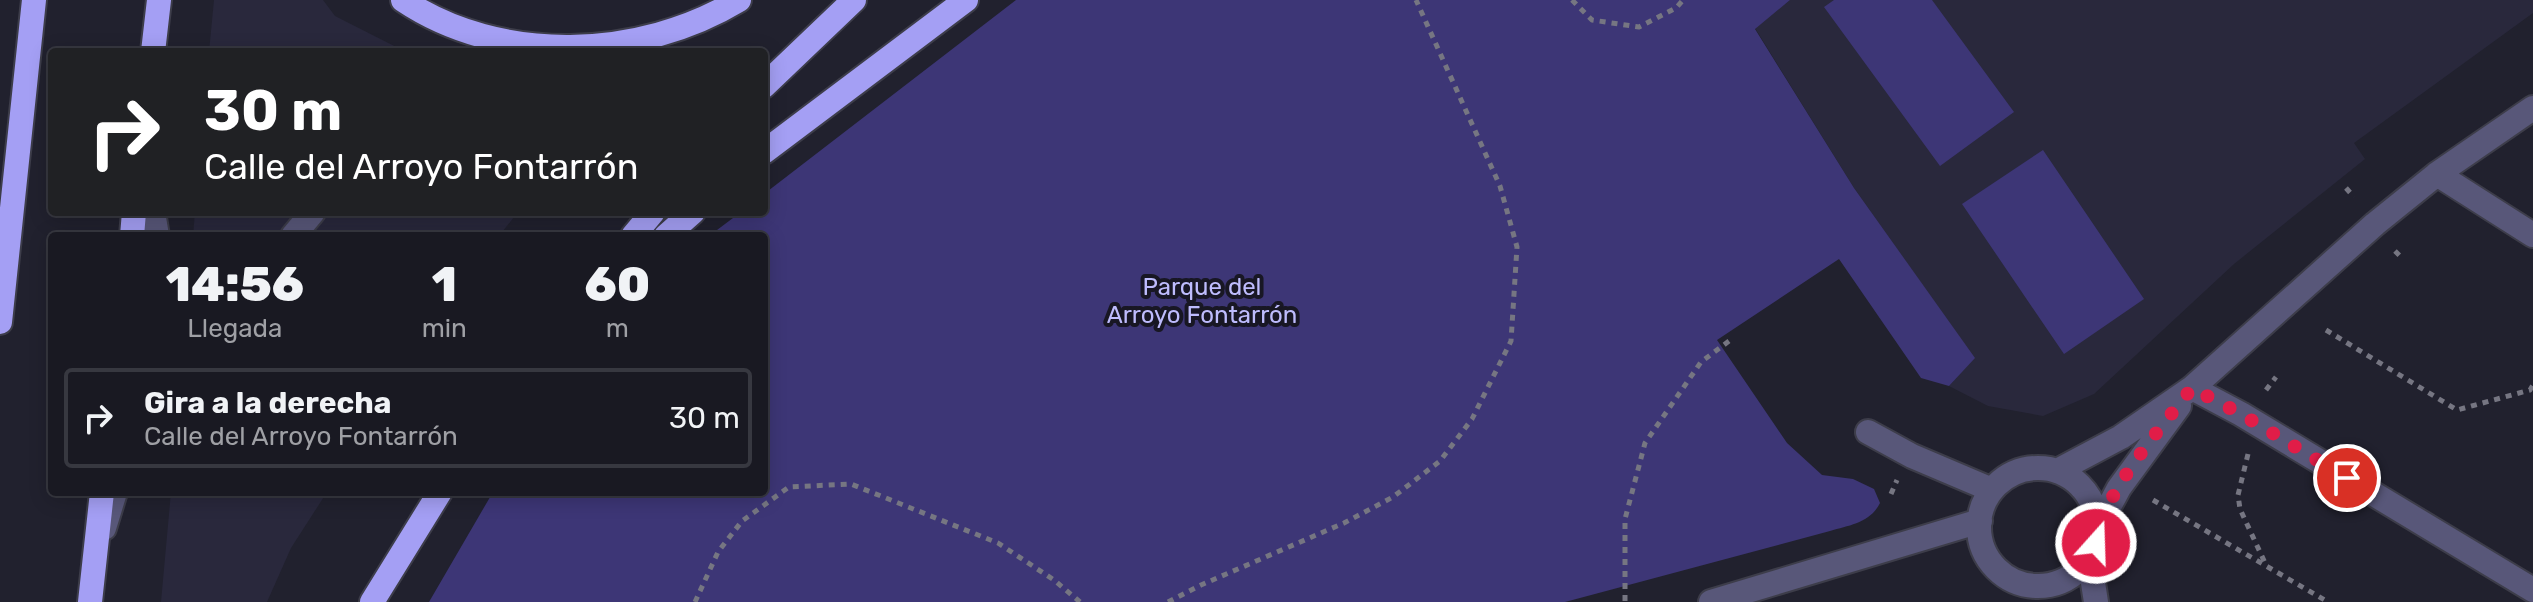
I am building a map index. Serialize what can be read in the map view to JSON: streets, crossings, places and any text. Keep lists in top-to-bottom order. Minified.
{"parks":["Parque del Arroyo Fontarrón"],"page":{"turn":["30 m","Calle del Arroyo Fontarrón"],"eta":["14:56","Llegada","1","min","60","m"],"list":[{"name":"Gira a la derecha","note":"Calle del Arroyo Fontarrón","value":"30 m"}]}}
